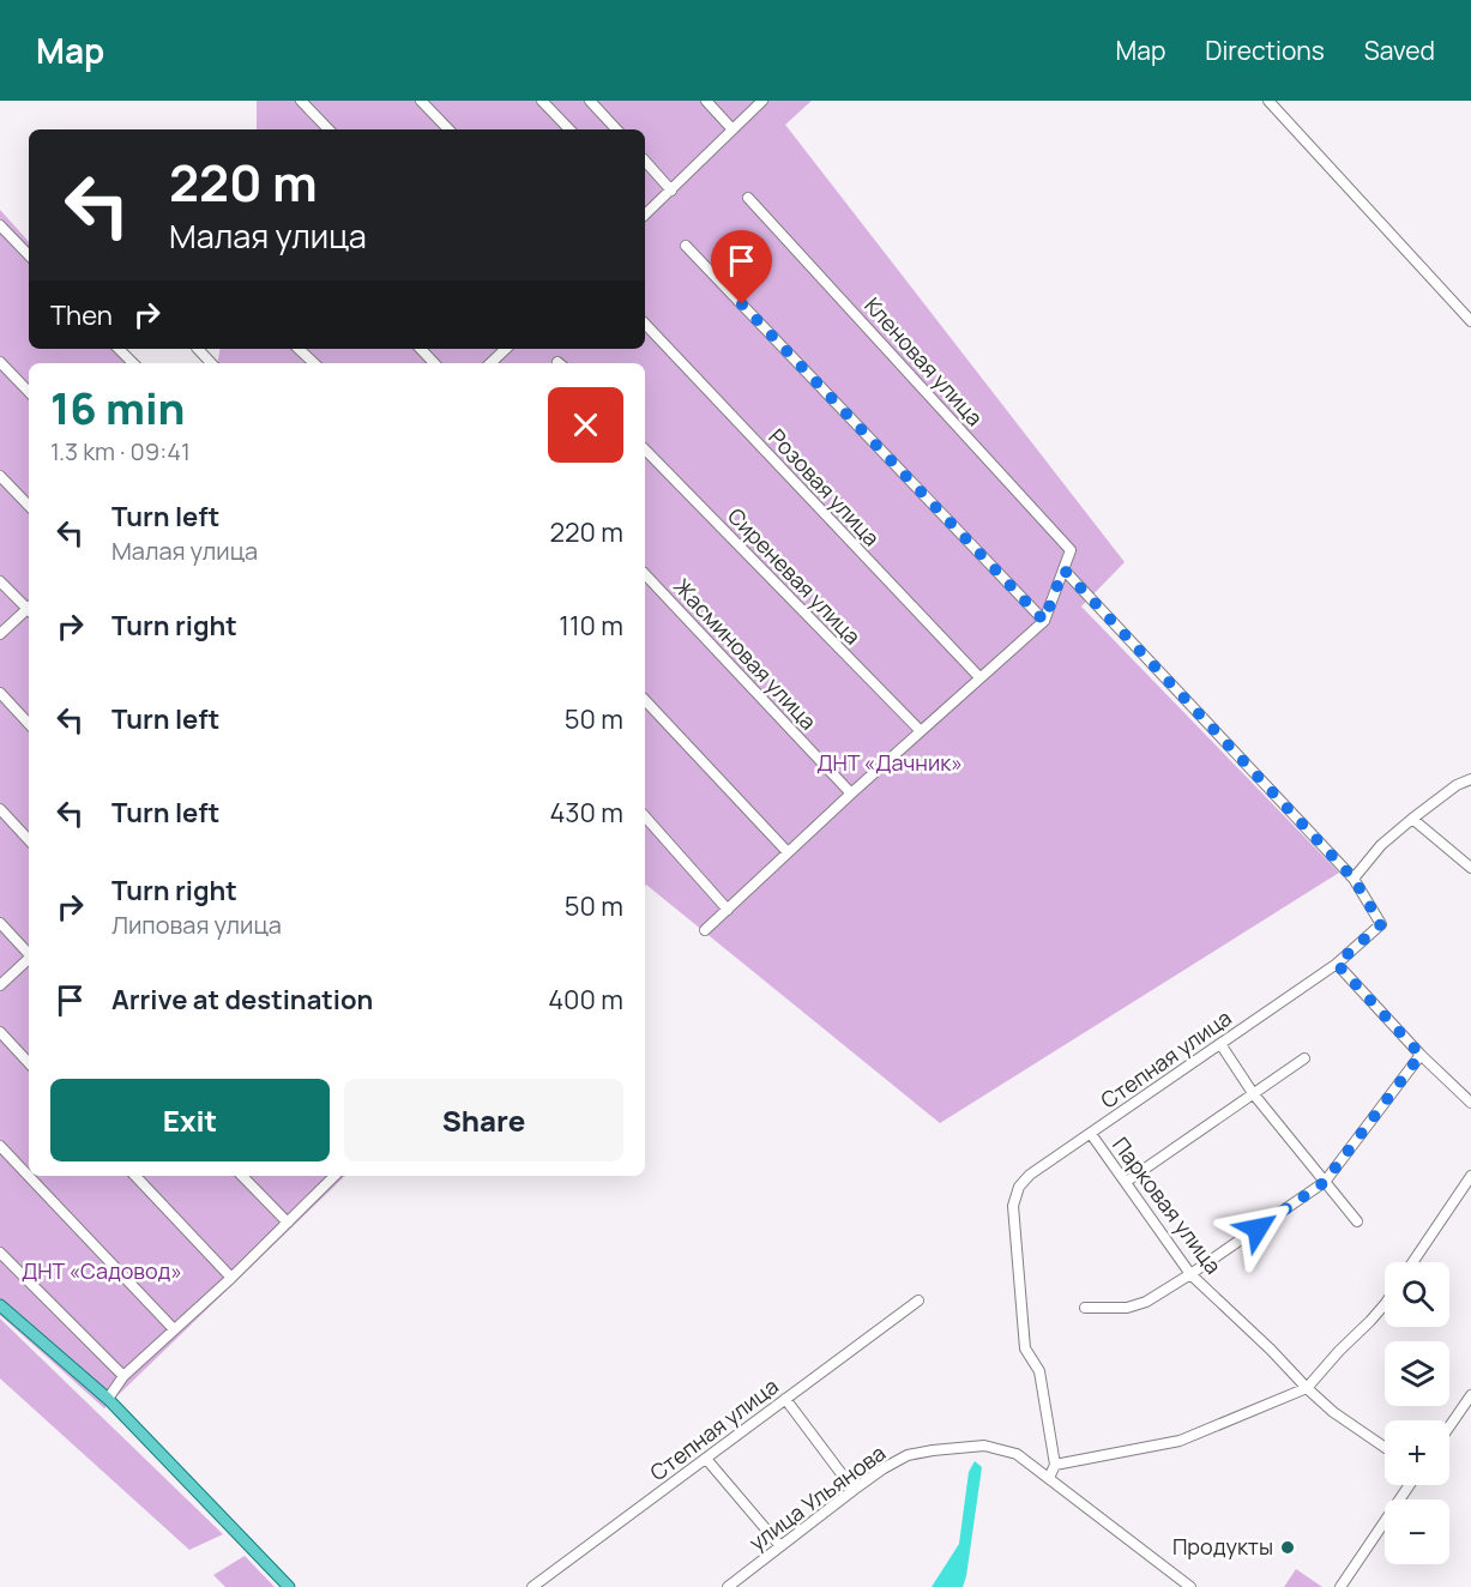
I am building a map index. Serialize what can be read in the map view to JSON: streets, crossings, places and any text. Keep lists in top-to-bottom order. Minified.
{"streets":{"street":["Кленовая улица","Розовая улица","Сиреневая улица","Жасминовая улица","Степная улица","Парковая улица","улица Ульянова"]},"crossings":[["Степная улица","Парковая улица"]],"parks":["ДНТ «Дачник»","ДНТ «Садовод»"],"places":["Продукты"],"page":{"header":"Map","nav":["Map","Directions","Saved"],"turn":["220 m","Малая улица"],"then":"Then","heading":["16 min","1.3 km · 09:41"],"list":[{"name":"Turn left","note":"Малая улица","value":"220 m"},{"name":"Turn right","value":"110 m"},{"name":"Turn left","value":"50 m"},{"name":"Turn left","value":"430 m"},{"name":"Turn right","note":"Липовая улица","value":"50 m"},{"name":"Arrive at destination","value":"400 m"}],"buttons":["Exit","Share"],"map_buttons":["+","−"]}}
